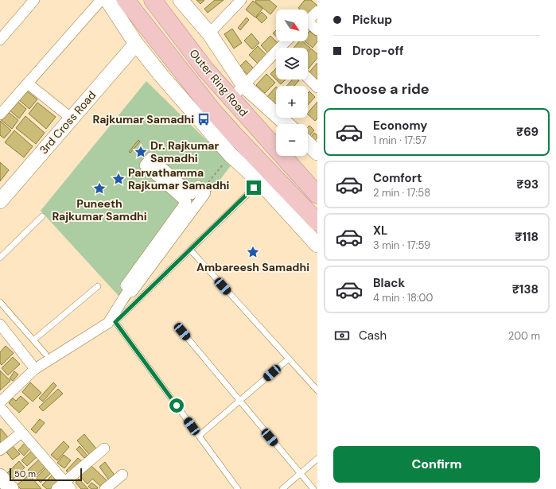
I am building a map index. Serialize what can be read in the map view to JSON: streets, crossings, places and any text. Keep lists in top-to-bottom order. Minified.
{"streets":{"highway":["Outer Ring Road"],"street":["3rd Cross Road"]},"places":{"bus stop":["Rajkumar Samadhi"],"place":["Dr. Rajkumar Samadhi","Parvathamma Rajkumar Samadhi","Puneeth Rajkumar Samdhi","Ambareesh Samadhi"]},"scale_bar":"50 m","north":"bottom right","page":{"banner":["Pickup","Drop-off"],"map_buttons":["+","−"],"heading":"Choose a ride","list":[{"name":"Economy","note":"1 min · 17:57","value":"₹69"},{"name":"Comfort","note":"2 min · 17:58","value":"₹93"},{"name":"XL","note":"3 min · 17:59","value":"₹118"},{"name":"Black","note":"4 min · 18:00","value":"₹138"}],"pay":["Cash","200 m"],"buttons":"Confirm","scale":"50 m"}}
